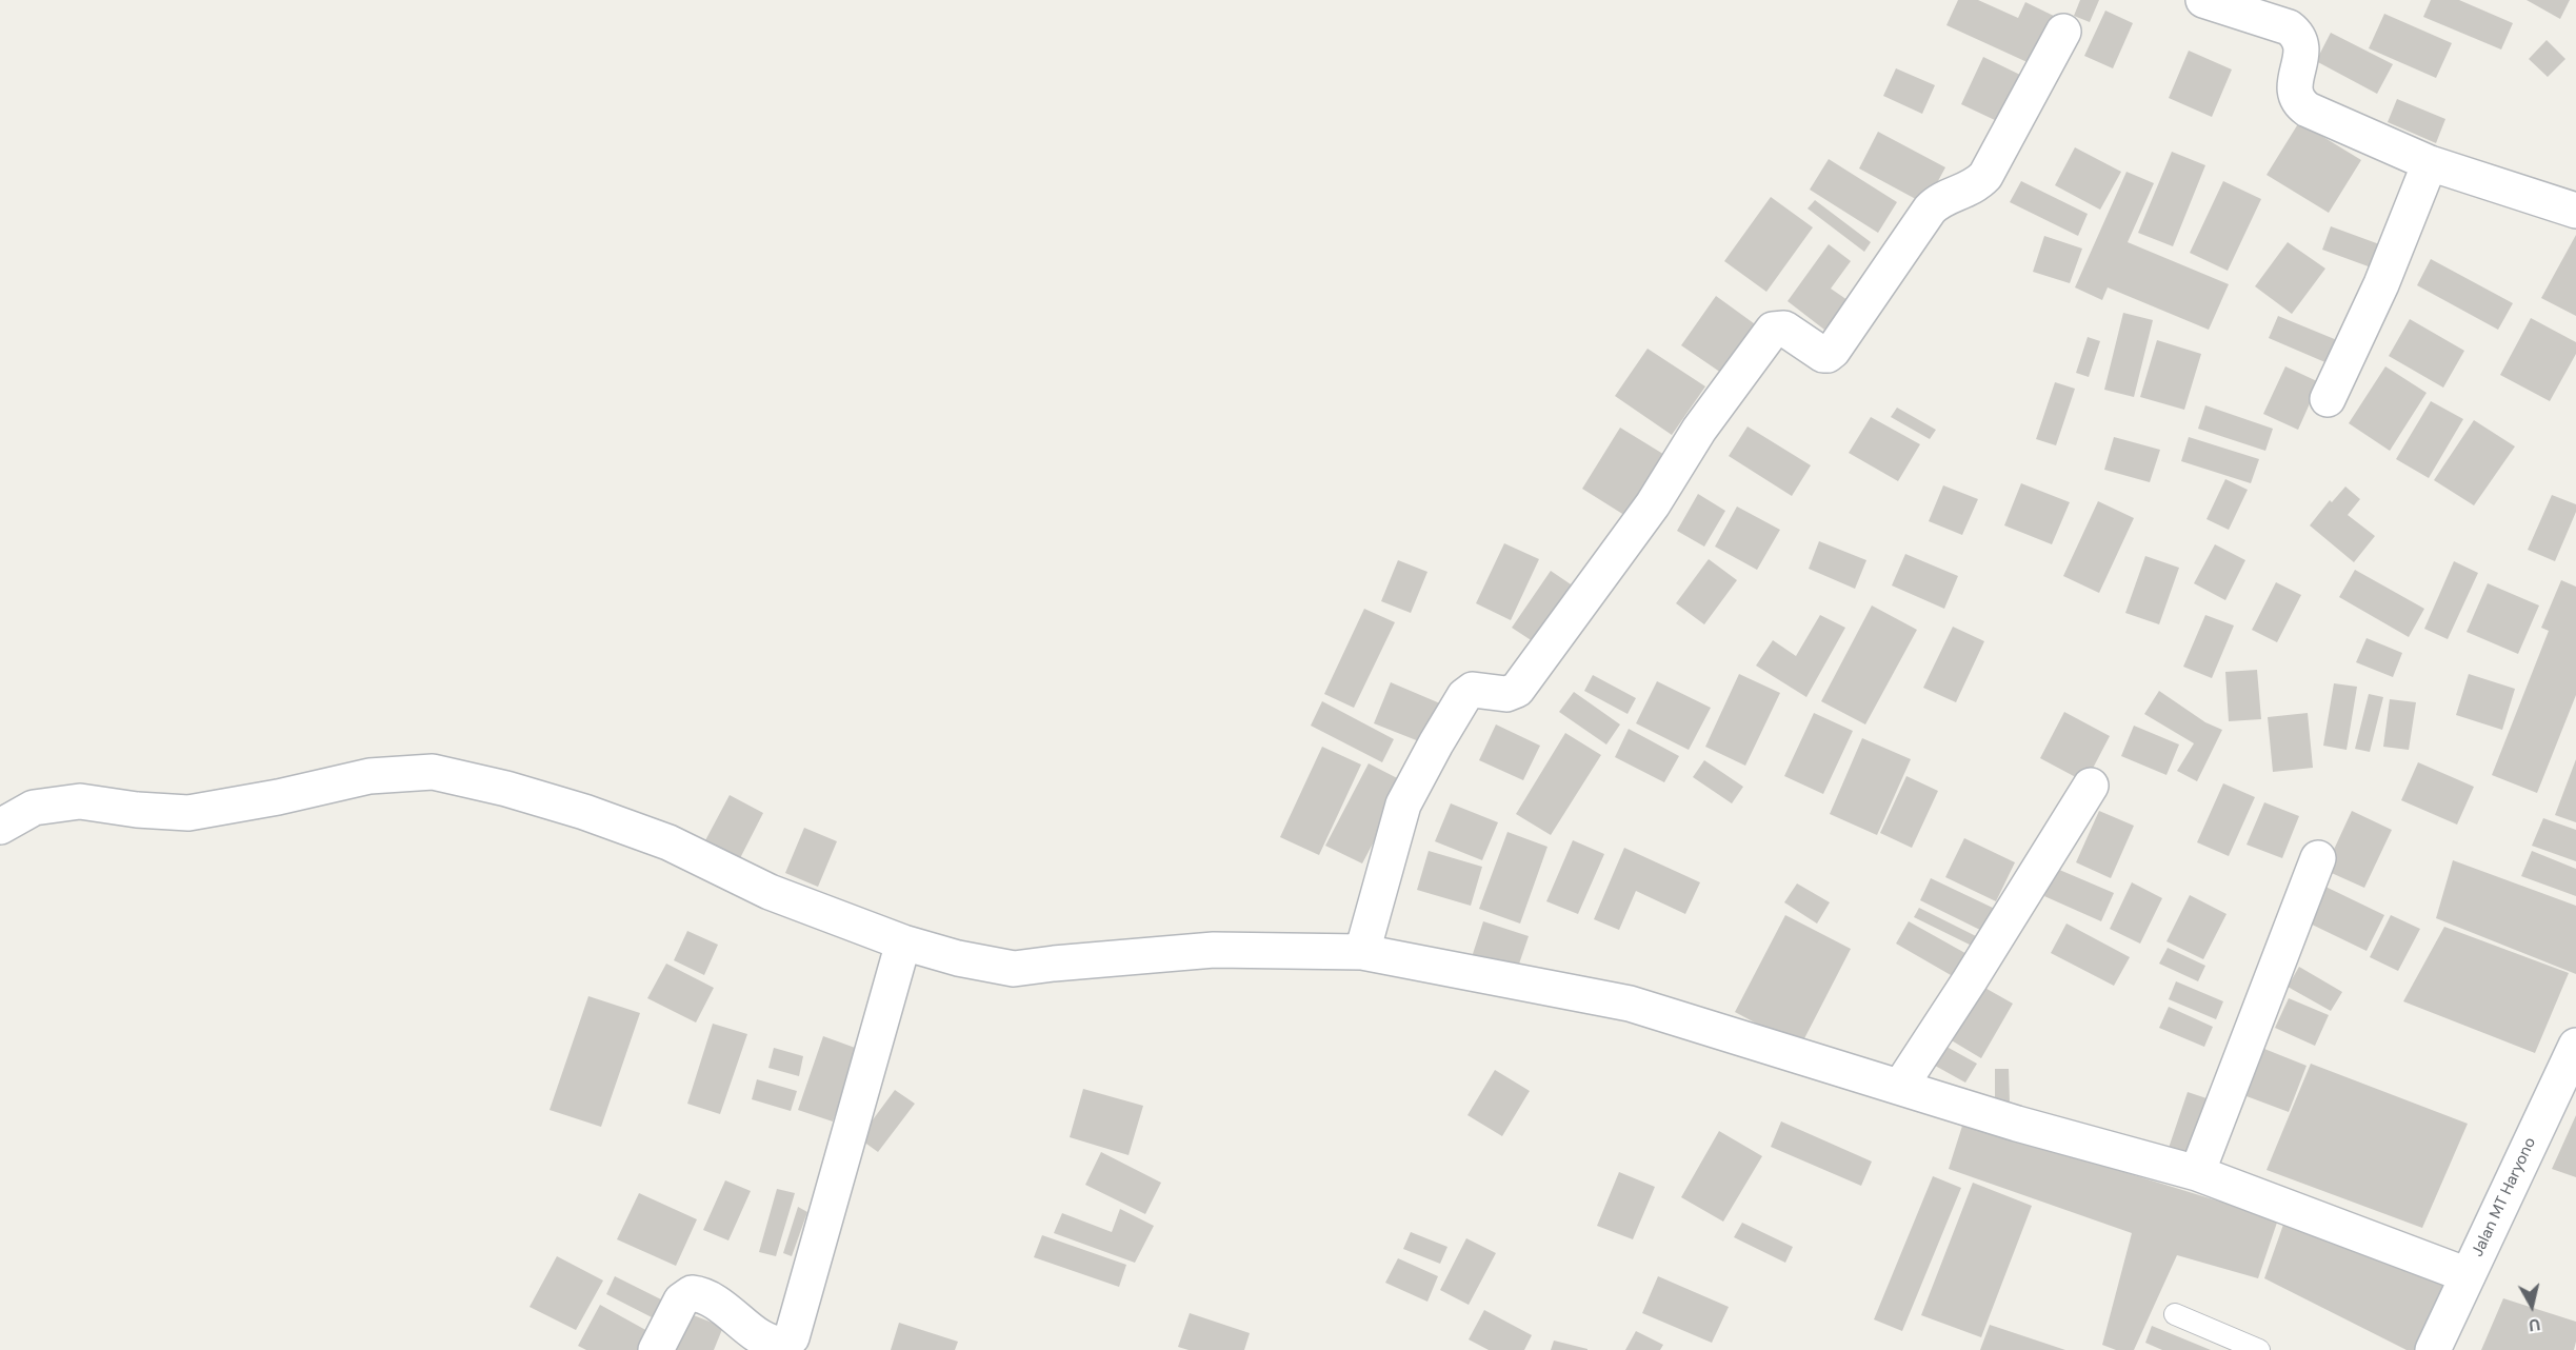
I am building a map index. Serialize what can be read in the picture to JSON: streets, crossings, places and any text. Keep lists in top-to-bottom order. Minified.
{"streets":{"street":["Jalan MT Haryono"]},"north":"bottom"}
